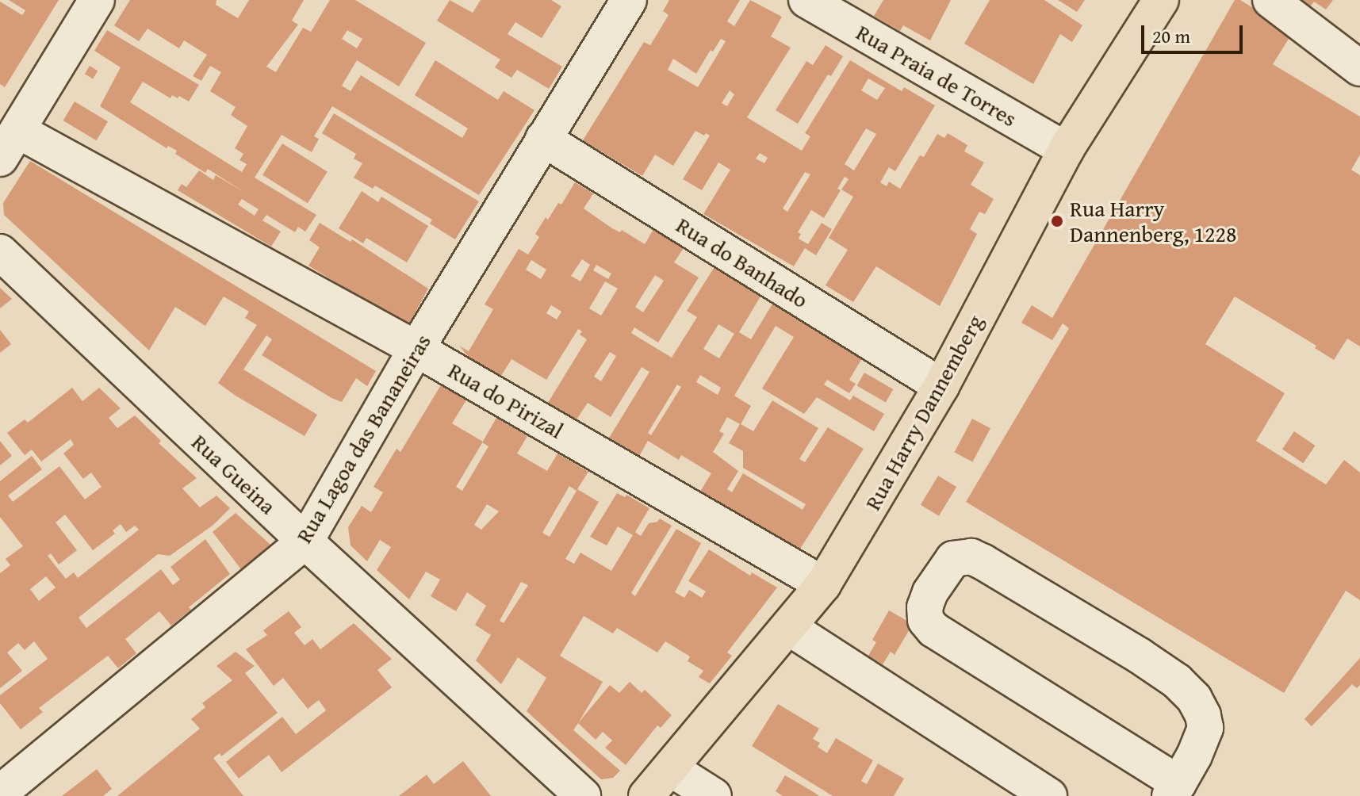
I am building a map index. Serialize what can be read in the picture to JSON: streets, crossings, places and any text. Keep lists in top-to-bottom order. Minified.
{"streets":{"main road":["Rua Harry Dannemberg"],"street":["Rua Praia de Torres","Rua do Banhado","Rua do Pirizal","Rua Lagoa das Bananeiras","Rua Gueina"]},"crossings":[["Rua Praia de Torres","Rua Harry Dannemberg"],["Rua do Banhado","Rua Harry Dannemberg"],["Rua do Banhado","Rua Lagoa das Bananeiras"],["Rua do Pirizal","Rua Harry Dannemberg"],["Rua do Pirizal","Rua Lagoa das Bananeiras"],["Rua Lagoa das Bananeiras","Rua Gueina"]],"places":["Rua Harry Dannenberg, 1228"],"scale_bar":"20 m"}
